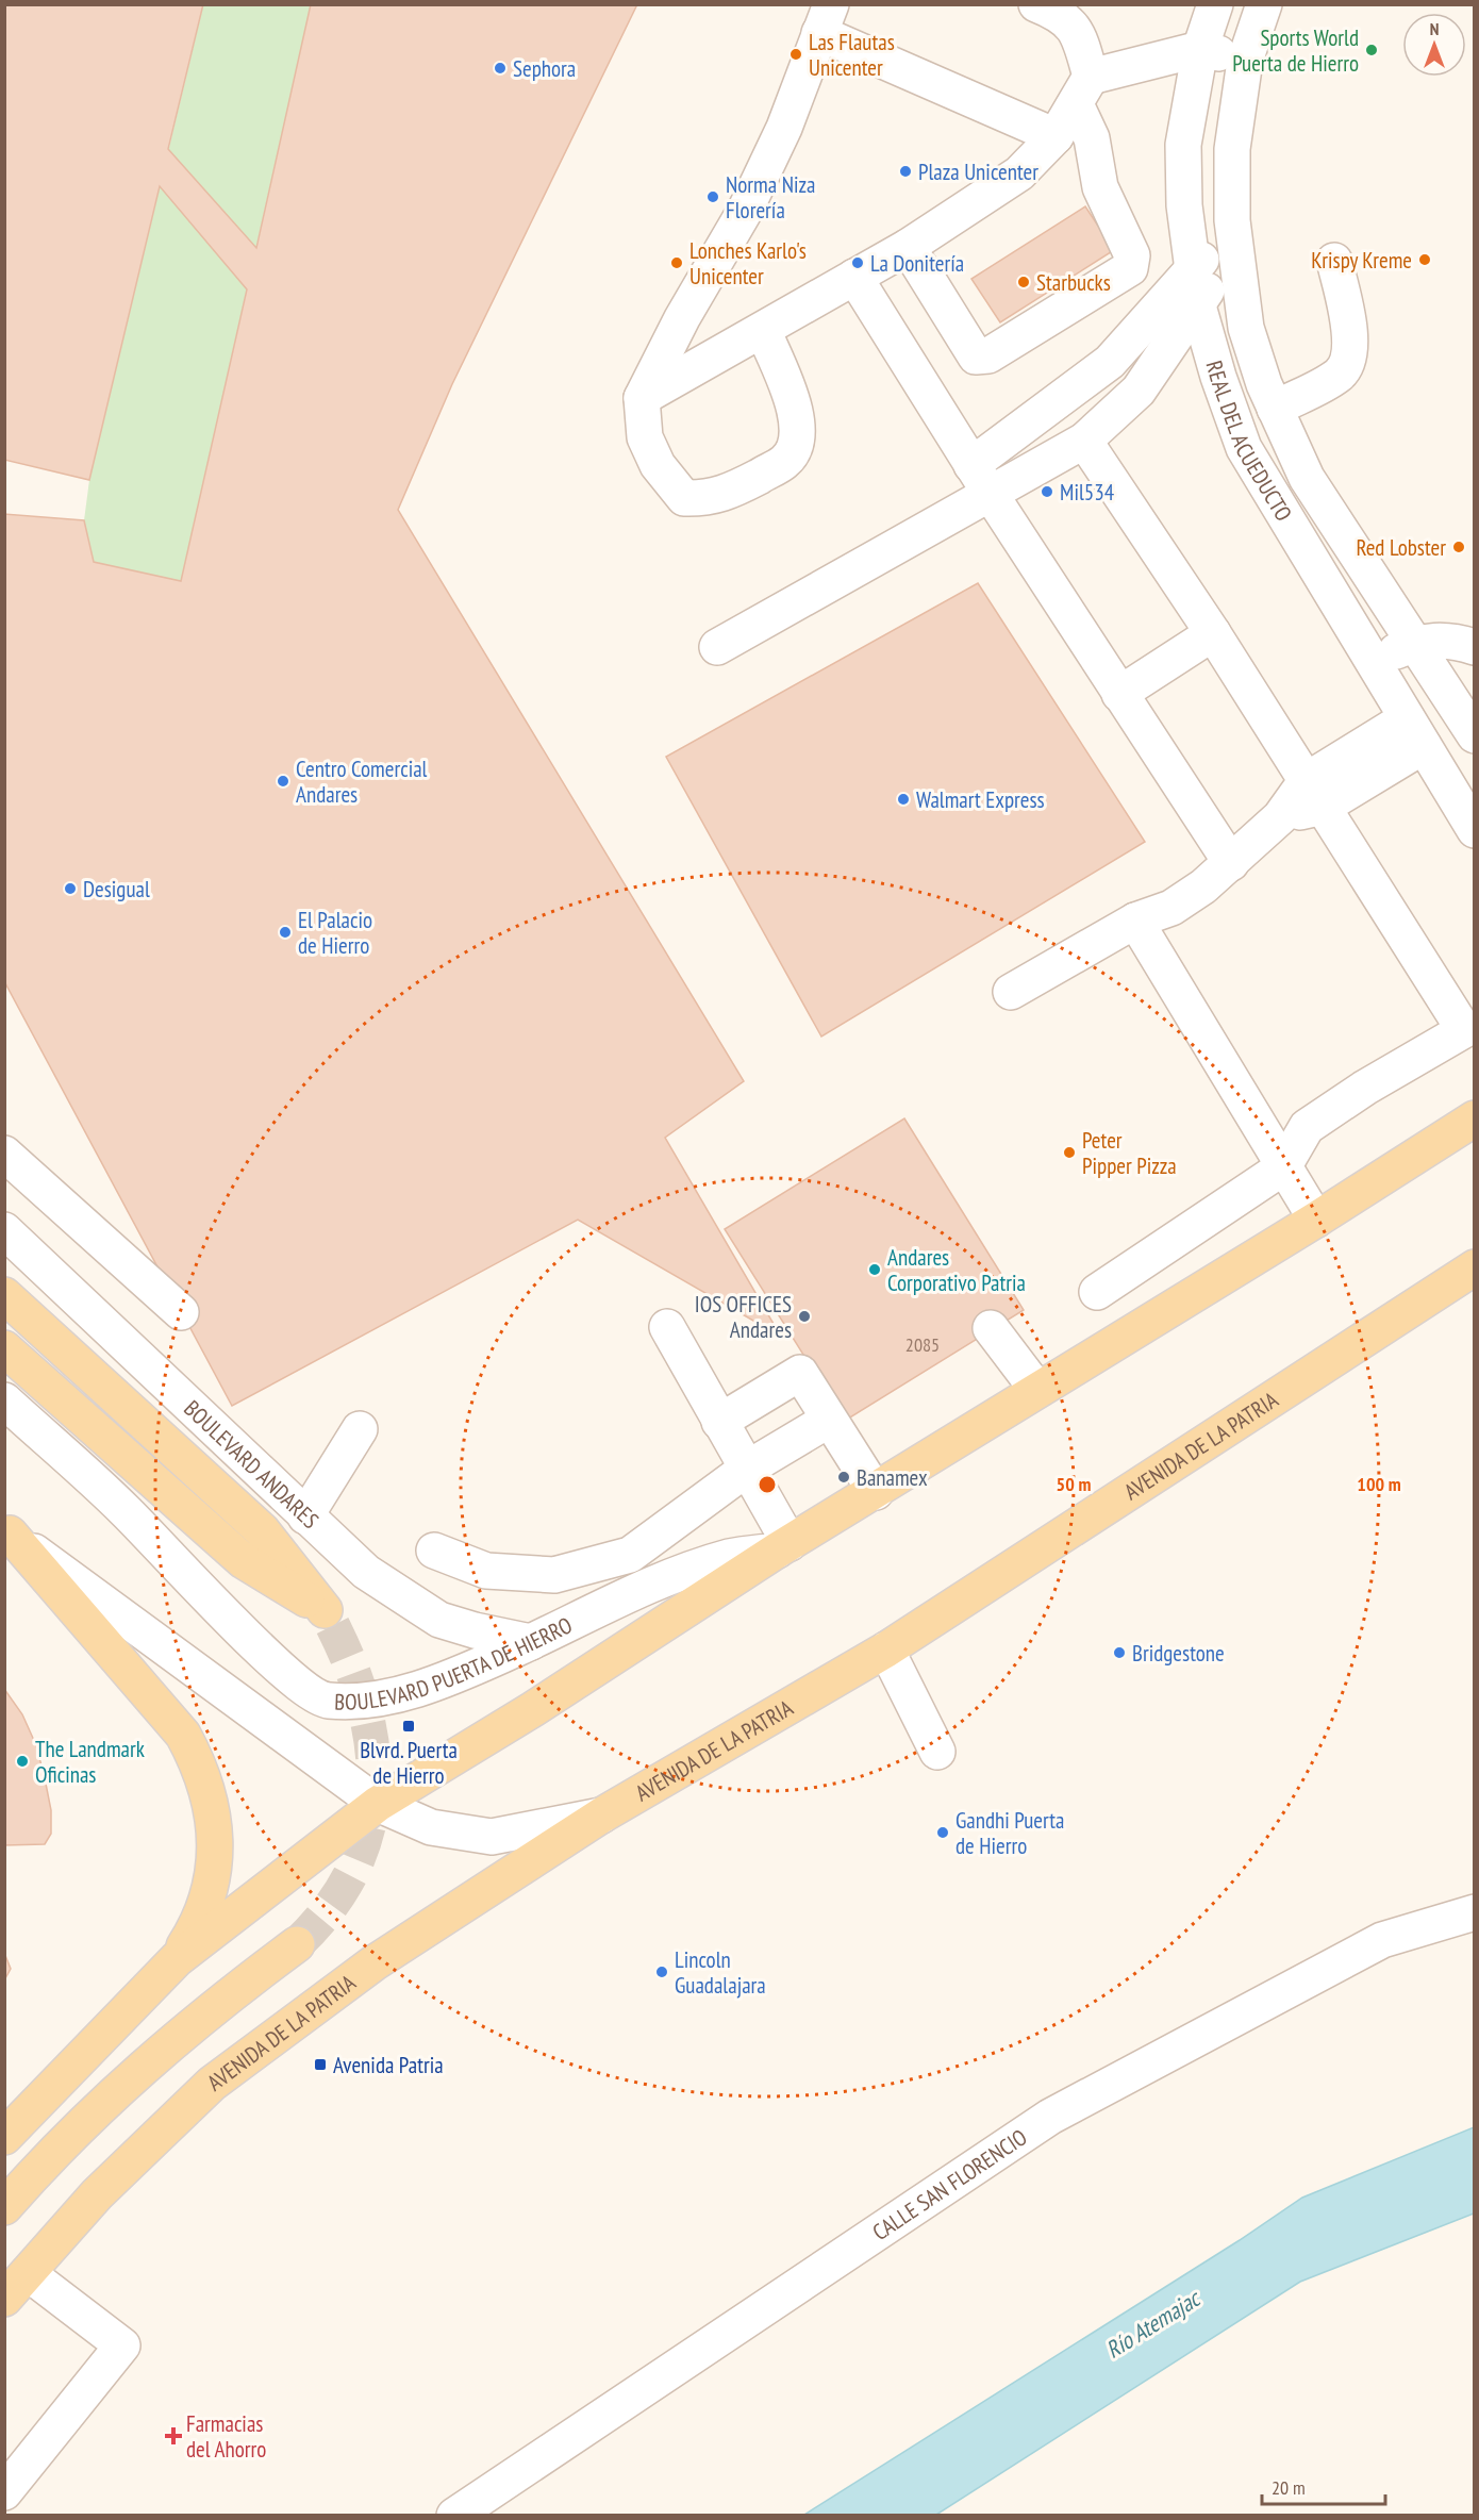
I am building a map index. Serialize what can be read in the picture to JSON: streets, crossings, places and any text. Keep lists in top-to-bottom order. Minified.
{"streets":{"main road":["AVENIDA DE LA PATRIA"],"street":["REAL DEL ACUEDUCTO","BOULEVARD ANDARES","BOULEVARD PUERTA DE HIERRO","CALLE SAN FLORENCIO"]},"crossings":[["BOULEVARD ANDARES","BOULEVARD PUERTA DE HIERRO"]],"water":["Río Atemajac"],"places":{"other":["Sports World Puerta de Hierro","Las Flautas Unicenter","Sephora","Plaza Unicenter","Norma Niza Florería","Krispy Kreme","Lonches Karlo's Unicenter","La Donitería","Starbucks","Mil534","Red Lobster","Centro Comercial Andares","Walmart Express","Desigual","El Palacio de Hierro","Peter Pipper Pizza","Andares Corporativo Patria","IOS OFFICES Andares","Banamex","Bridgestone","The Landmark Oficinas","Gandhi Puerta de Hierro","Lincoln Guadalajara"],"transit":["Blvrd. Puerta de Hierro","Avenida Patria"],"health":["Farmacias del Ahorro"]},"house_numbers":["2085"],"scale_bar":"20 m","north":"top","rings":["50 m","100 m"]}
